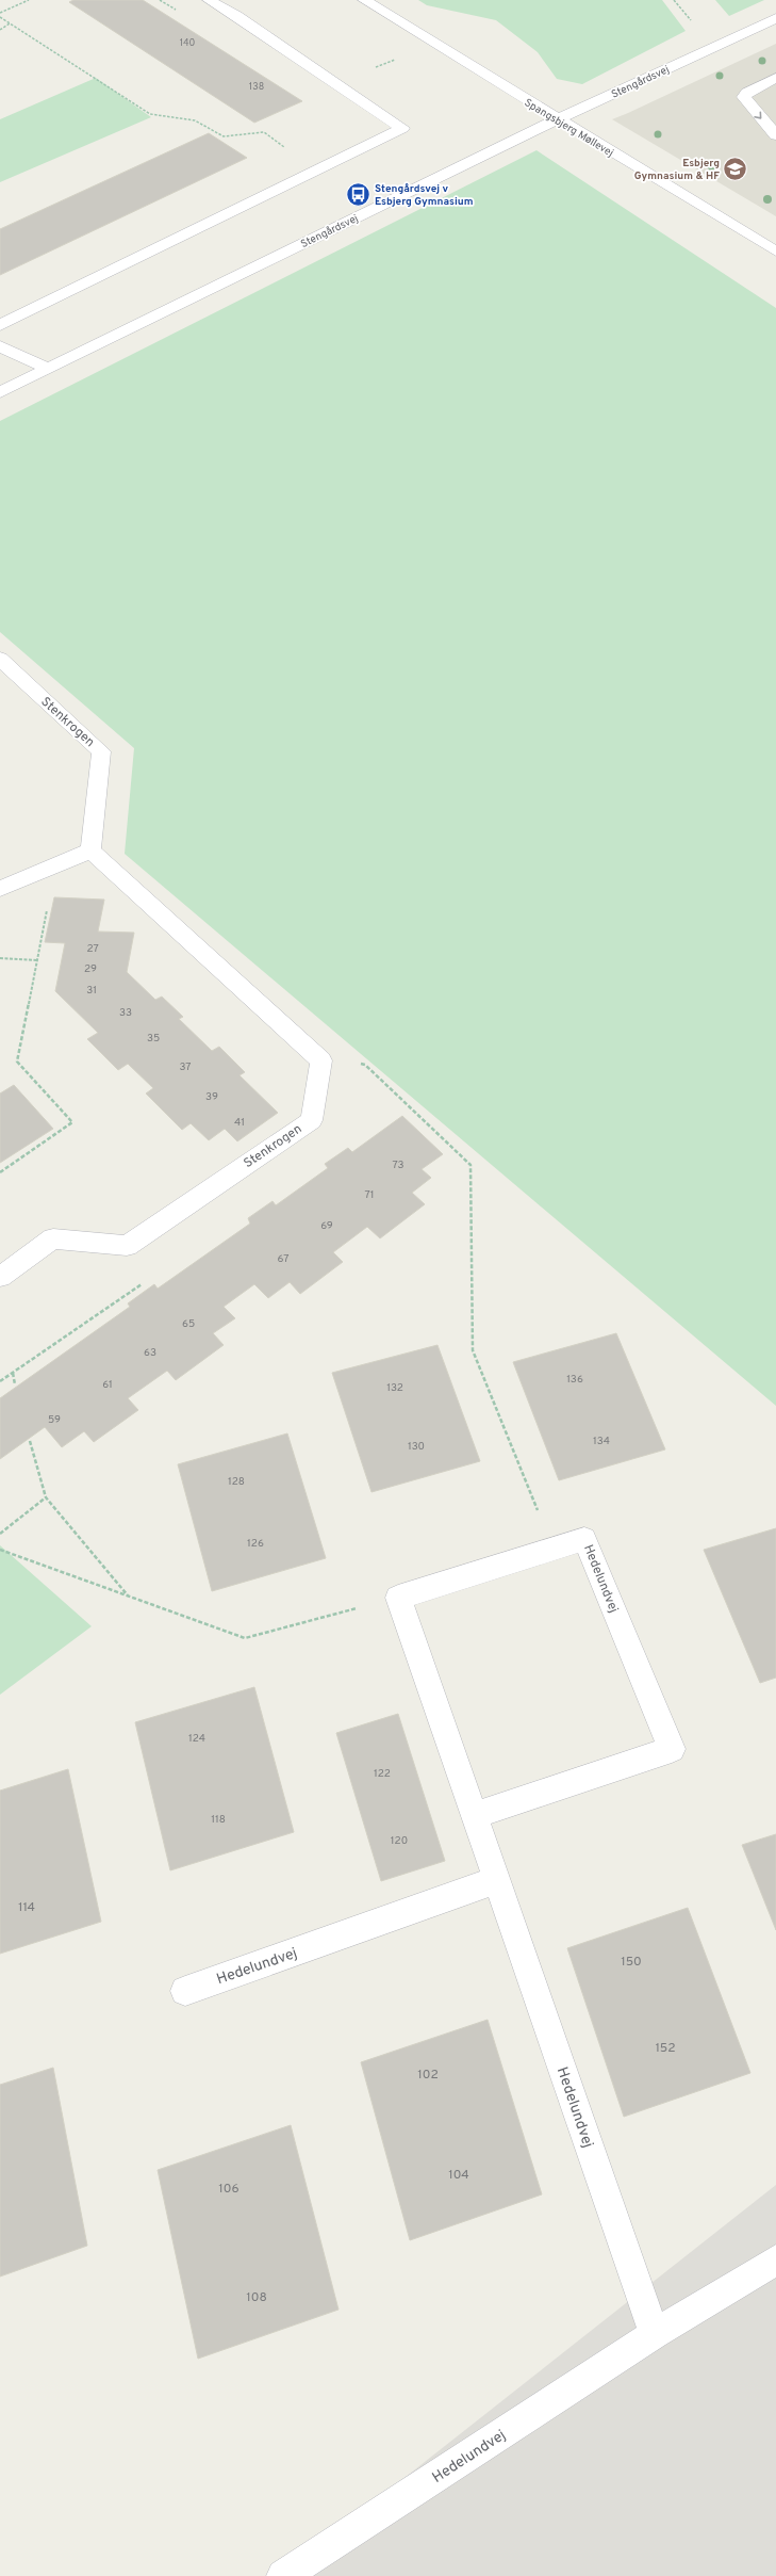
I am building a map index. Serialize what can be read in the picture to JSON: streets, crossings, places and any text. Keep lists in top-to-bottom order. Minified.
{"streets":{"street":["Stengårdsvej","Spangsbjerg Møllevej","Stenkrogen","Hedelundvej"]},"crossings":[["Stengårdsvej","Spangsbjerg Møllevej"]],"places":{"school or university":["Esbjerg Gymnasium & HF"],"bus stop":["Stengårdsvej v Esbjerg Gymnasium"]},"house_numbers":["140","138","27","29","31","33","35","37","39","41","73","71","69","67","65","63","136","61","132","59","134","130","128","126","124","122","118","120","114","150","152","102","104","106","108"]}
